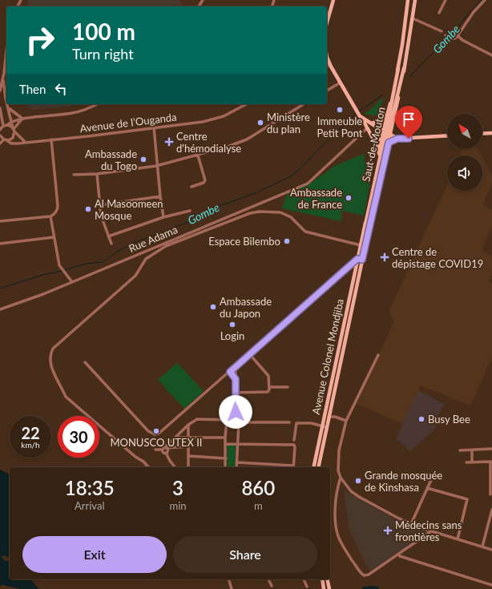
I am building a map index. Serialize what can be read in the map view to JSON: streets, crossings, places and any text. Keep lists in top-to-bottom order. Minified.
{"streets":{"main road":["Saut-de-Mouton","Avenue Colonel Mondjiba"],"street":["Avenue de l’Ouganda","Rue Adama"]},"crossings":[["Saut-de-Mouton","Avenue Colonel Mondjiba"]],"water":["Gombe"],"places":{"other":["Immeuble Petit Pont","Ministère du plan","Ambassade du Togo","Ambassade de France","Al Masoomeen Mosque","Espace Bilembo","Ambassade du Japon","Login","Busy Bee","MONUSCO UTEX II","Grande mosquée de Kinshasa"],"health":["Centre d'hémodialyse","Centre de dépistage COVID19","Médecins sans frontières"]},"north":"top left","page":{"turn":["100 m","Turn right"],"then":"Then","speed":"22 km/h","limit":"30","eta":["18:35","Arrival","3","min","860","m"],"buttons":["Exit","Share"]}}
